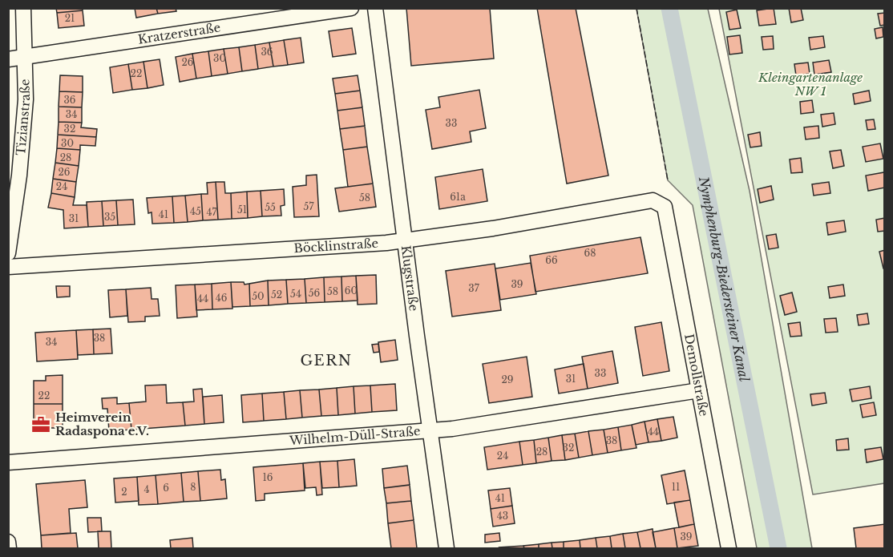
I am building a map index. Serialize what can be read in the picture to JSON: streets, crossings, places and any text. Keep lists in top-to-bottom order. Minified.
{"streets":{"street":["Kratzerstraße","Tizianstraße","Böcklinstraße","Klugstraße","Demollstraße","Wilhelm-Düll-Straße"]},"crossings":[["Kratzerstraße","Tizianstraße"],["Böcklinstraße","Klugstraße"],["Böcklinstraße","Demollstraße"],["Klugstraße","Wilhelm-Düll-Straße"],["Demollstraße","Wilhelm-Düll-Straße"]],"districts":["GERN"],"water":["Nymphenburg-Biedersteiner Kanal"],"parks":["Kleingartenanlage NW 1"],"places":{"office":["Heimverein Radaspona e.V."]},"house_numbers":["21","36","30","26","22","36","34","33","32","30","28","26","24","61a","58","57","55","51","45","47","41","35","31","68","66","39","37","60","58","56","54","52","50","46","44","38","34","33","31","29","22","44","38","32","28","24","16","8","11","6","4","2","41","43","39"]}
